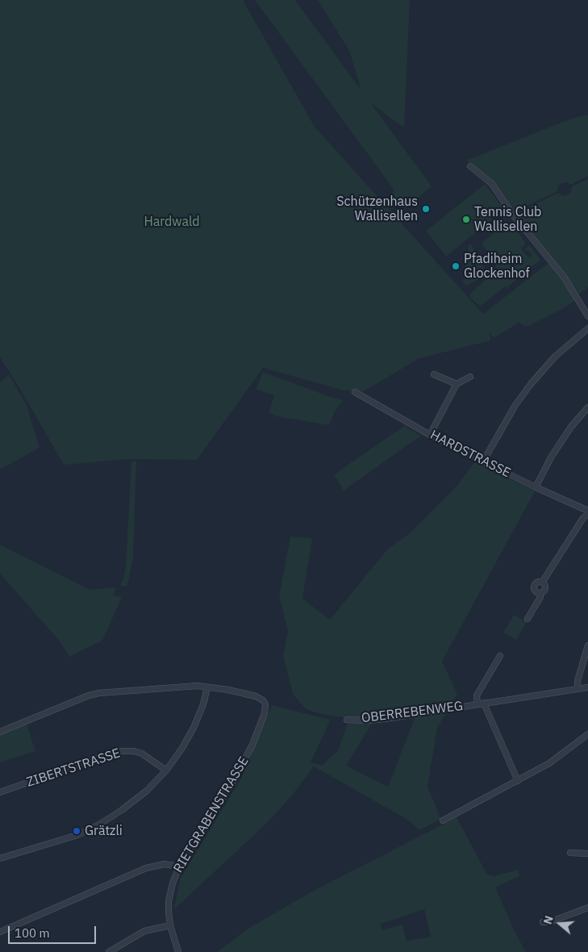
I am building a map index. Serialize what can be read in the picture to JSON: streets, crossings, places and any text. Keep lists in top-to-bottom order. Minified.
{"streets":{"street":["HARDSTRASSE","OBERREBENWEG","ZIBERTSTRASSE","RIETGRABENSTRASSE"]},"parks":["Hardwald"],"places":["Schützenhaus Wallisellen","Tennis Club Wallisellen","Pfadiheim Glockenhof","Grätzli"],"scale_bar":"100 m","north":"left"}
